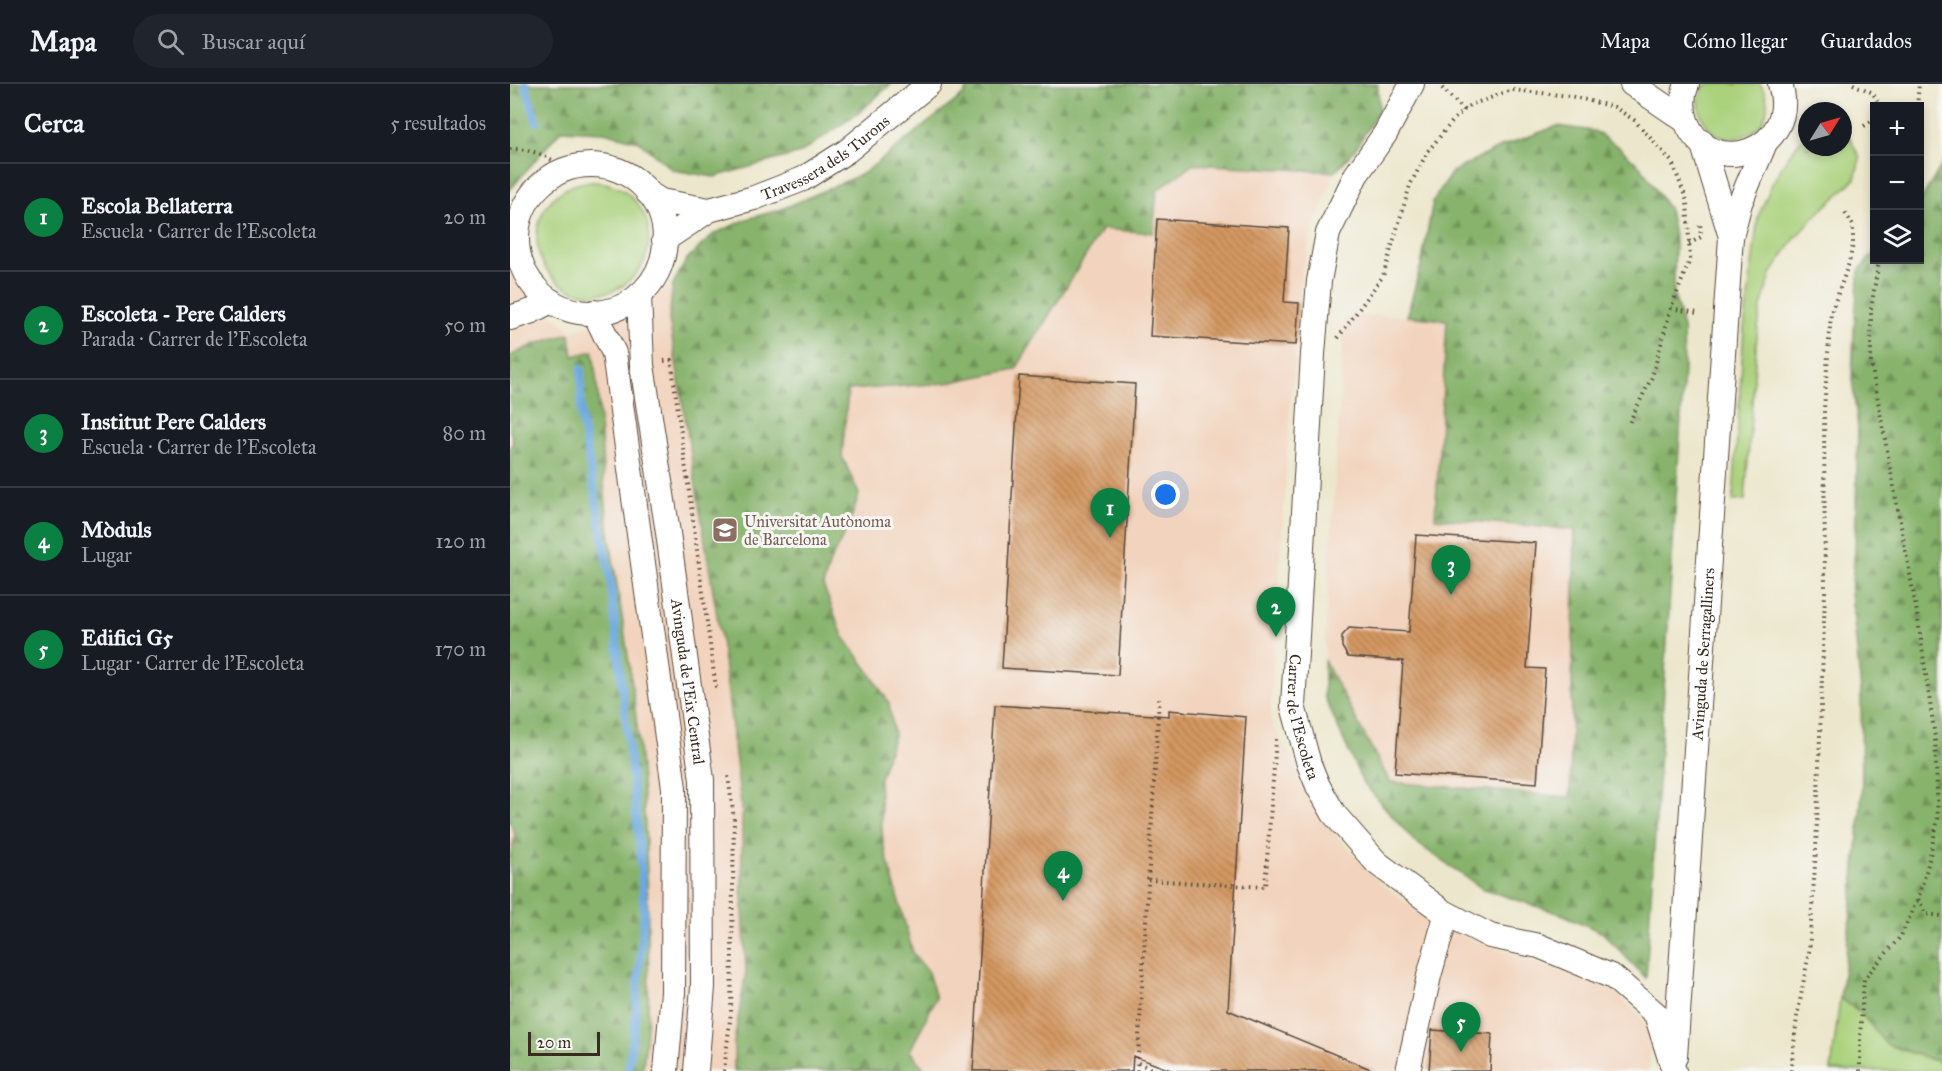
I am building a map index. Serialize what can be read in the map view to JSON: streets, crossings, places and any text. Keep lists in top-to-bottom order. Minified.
{"streets":{"street":["Travessera dels Turons","Avinguda de Serragalliners","Avinguda de l'Eix Central","Carrer de l'Escoleta"]},"crossings":[["Travessera dels Turons","Avinguda de l'Eix Central"],["Avinguda de Serragalliners","Carrer de l'Escoleta"]],"places":{"school or university":["Universitat Autònoma de Barcelona"]},"scale_bar":"20 m","north":"top right","page":{"header":"Mapa","search":"Buscar aquí","nav":["Mapa","Cómo llegar","Guardados"],"heading":["Cerca","5 resultados"],"map_buttons":["+","−"],"list":[{"mark":"1","name":"Escola Bellaterra","note":"Escuela · Carrer de l'Escoleta","value":"20 m"},{"mark":"2","name":"Escoleta - Pere Calders","note":"Parada · Carrer de l'Escoleta","value":"50 m"},{"mark":"3","name":"Institut Pere Calders","note":"Escuela · Carrer de l'Escoleta","value":"80 m"},{"mark":"4","name":"Mòduls","note":"Lugar","value":"120 m"},{"mark":"5","name":"Edifici G5","note":"Lugar · Carrer de l'Escoleta","value":"170 m"}],"pins":["1","3","2","4","5"],"scale":"20 m"}}
